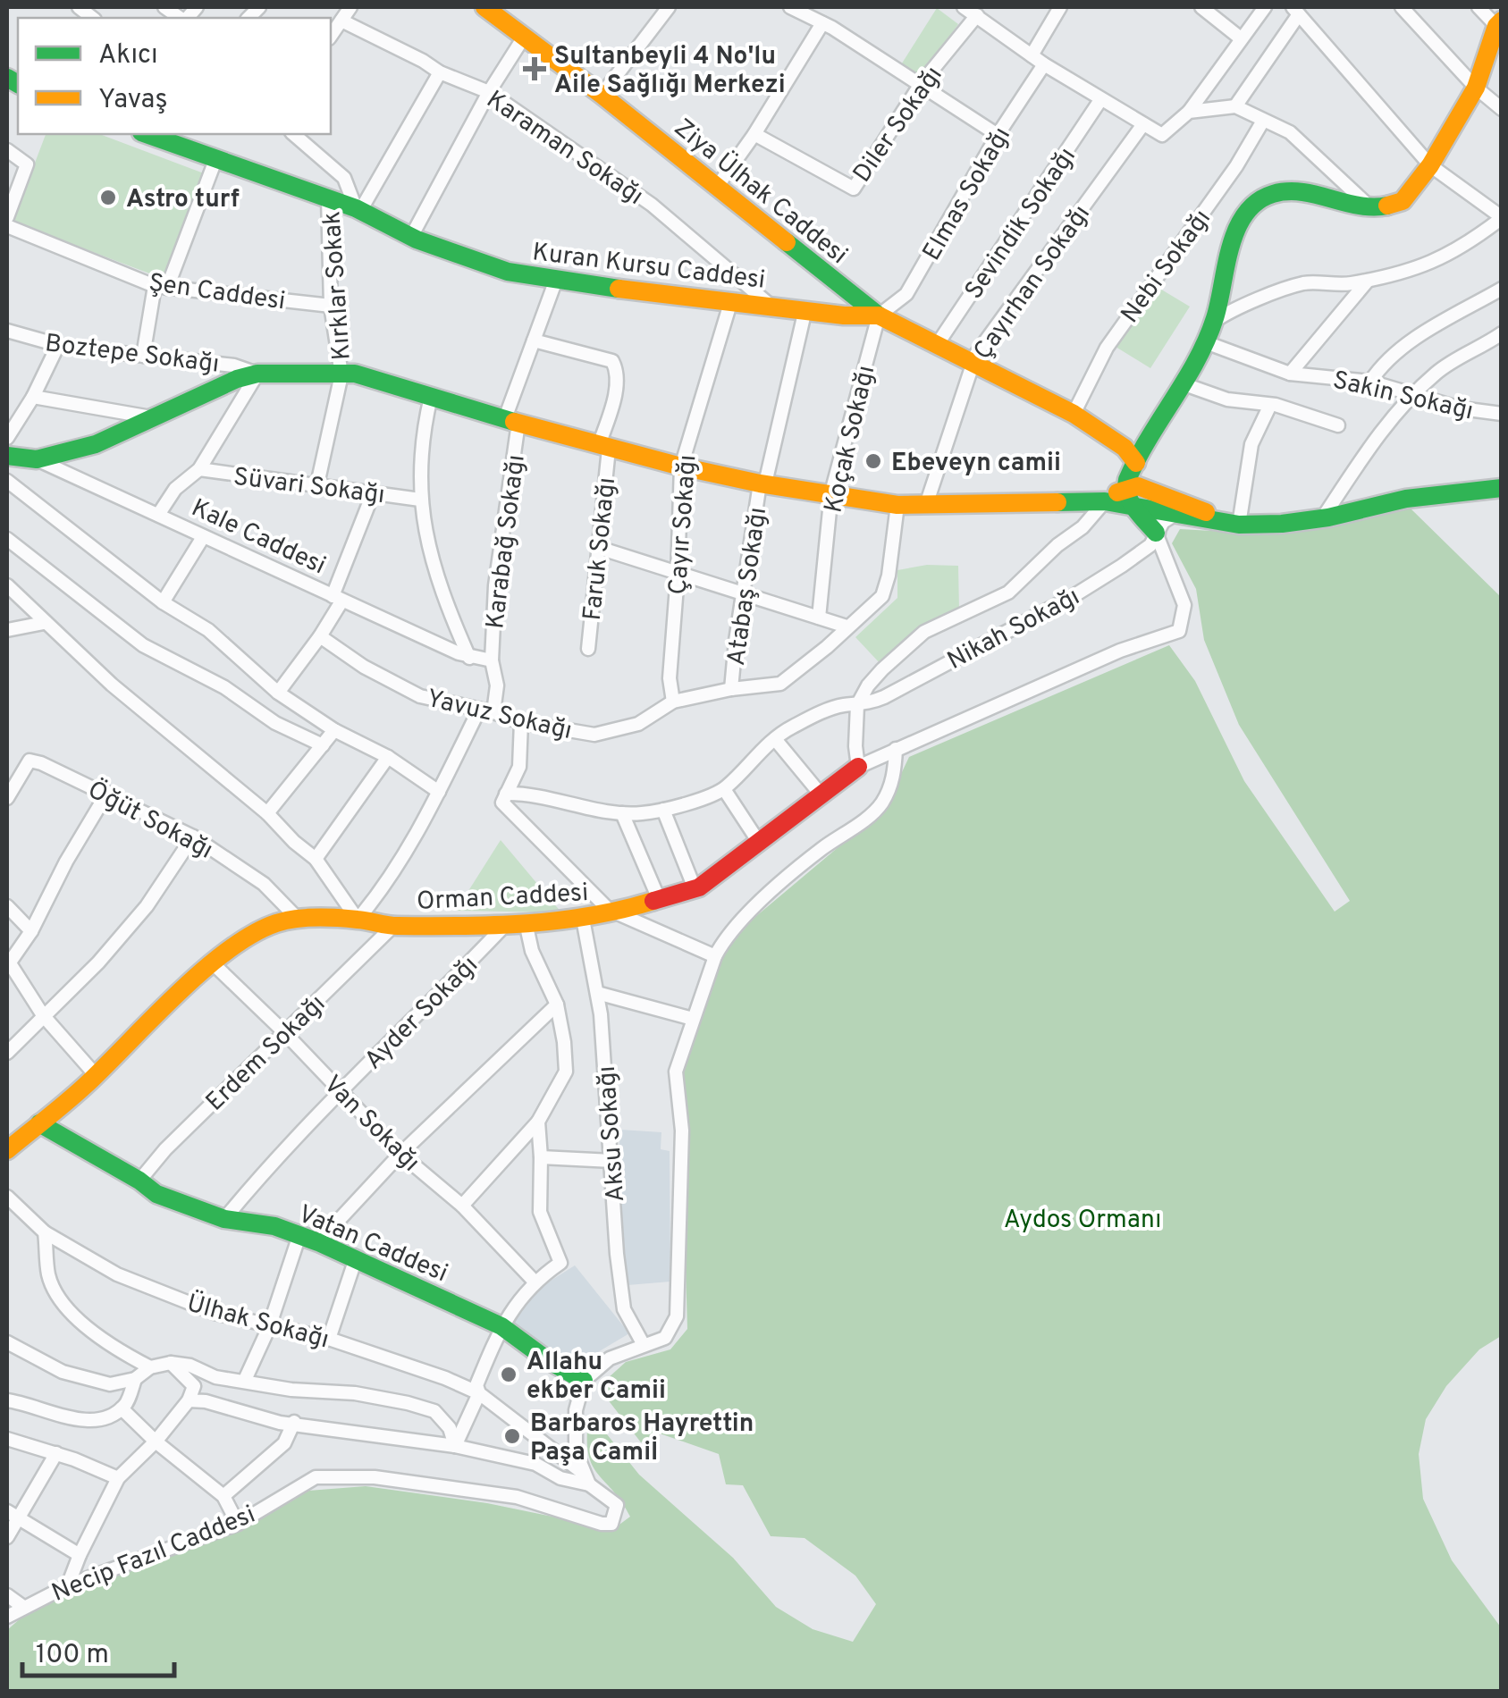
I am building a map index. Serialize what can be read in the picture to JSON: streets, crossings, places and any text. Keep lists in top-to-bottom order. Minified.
{"streets":{"street":["Diler Sokağı","Karaman Sokağı","Ziya Ülhak Caddesi","Elmas Sokağı","Sevindik Sokağı","Kuran Kursu Caddesi","Nebi Sokağı","Çayırhan Sokağı","Kırklar Sokak","Şen Caddesi","Boztepe Sokağı","Sakin Sokağı","Koçak Sokağı","Süvari Sokağı","Çayır Sokağı","Kale Caddesi","Karabağ Sokağı","Faruk Sokağı","Atabaş Sokağı","Nikah Sokağı","Yavuz Sokağı","Öğüt Sokağı","Orman Caddesi","Ayder Sokağı","Erdem Sokağı","Van Sokağı","Aksu Sokağı","Vatan Caddesi","Ülhak Sokağı","Necip Fazıl Caddesi"]},"crossings":[["Karaman Sokağı","Kuran Kursu Caddesi"],["Ziya Ülhak Caddesi","Elmas Sokağı"],["Ziya Ülhak Caddesi","Kuran Kursu Caddesi"],["Ziya Ülhak Caddesi","Koçak Sokağı"],["Elmas Sokağı","Kuran Kursu Caddesi"],["Elmas Sokağı","Koçak Sokağı"],["Sevindik Sokağı","Kuran Kursu Caddesi"],["Kuran Kursu Caddesi","Nebi Sokağı"],["Kuran Kursu Caddesi","Çayırhan Sokağı"],["Kuran Kursu Caddesi","Kırklar Sokak"],["Kuran Kursu Caddesi","Koçak Sokağı"],["Kuran Kursu Caddesi","Çayır Sokağı"],["Kuran Kursu Caddesi","Karabağ Sokağı"],["Kuran Kursu Caddesi","Atabaş Sokağı"],["Kırklar Sokak","Şen Caddesi"],["Çayır Sokağı","Yavuz Sokağı"],["Kale Caddesi","Karabağ Sokağı"],["Karabağ Sokağı","Faruk Sokağı"],["Karabağ Sokağı","Yavuz Sokağı"],["Atabaş Sokağı","Yavuz Sokağı"],["Nikah Sokağı","Orman Caddesi"],["Öğüt Sokağı","Orman Caddesi"],["Orman Caddesi","Ayder Sokağı"],["Orman Caddesi","Erdem Sokağı"],["Orman Caddesi","Van Sokağı"],["Orman Caddesi","Aksu Sokağı"],["Orman Caddesi","Vatan Caddesi"],["Ayder Sokağı","Van Sokağı"],["Ayder Sokağı","Vatan Caddesi"],["Erdem Sokağı","Van Sokağı"],["Erdem Sokağı","Vatan Caddesi"],["Ülhak Sokağı","Necip Fazıl Caddesi"]],"parks":["Aydos Ormanı"],"places":{"health":["Sultanbeyli 4 No'lu Aile Sağlığı Merkezi"],"other":["Astro turf","Ebeveyn camii","Allahu ekber Camii","Barbaros Hayrettin Paşa Camiİ"]},"legend":["Akıcı","Yavaş"],"scale_bar":"100 m"}
